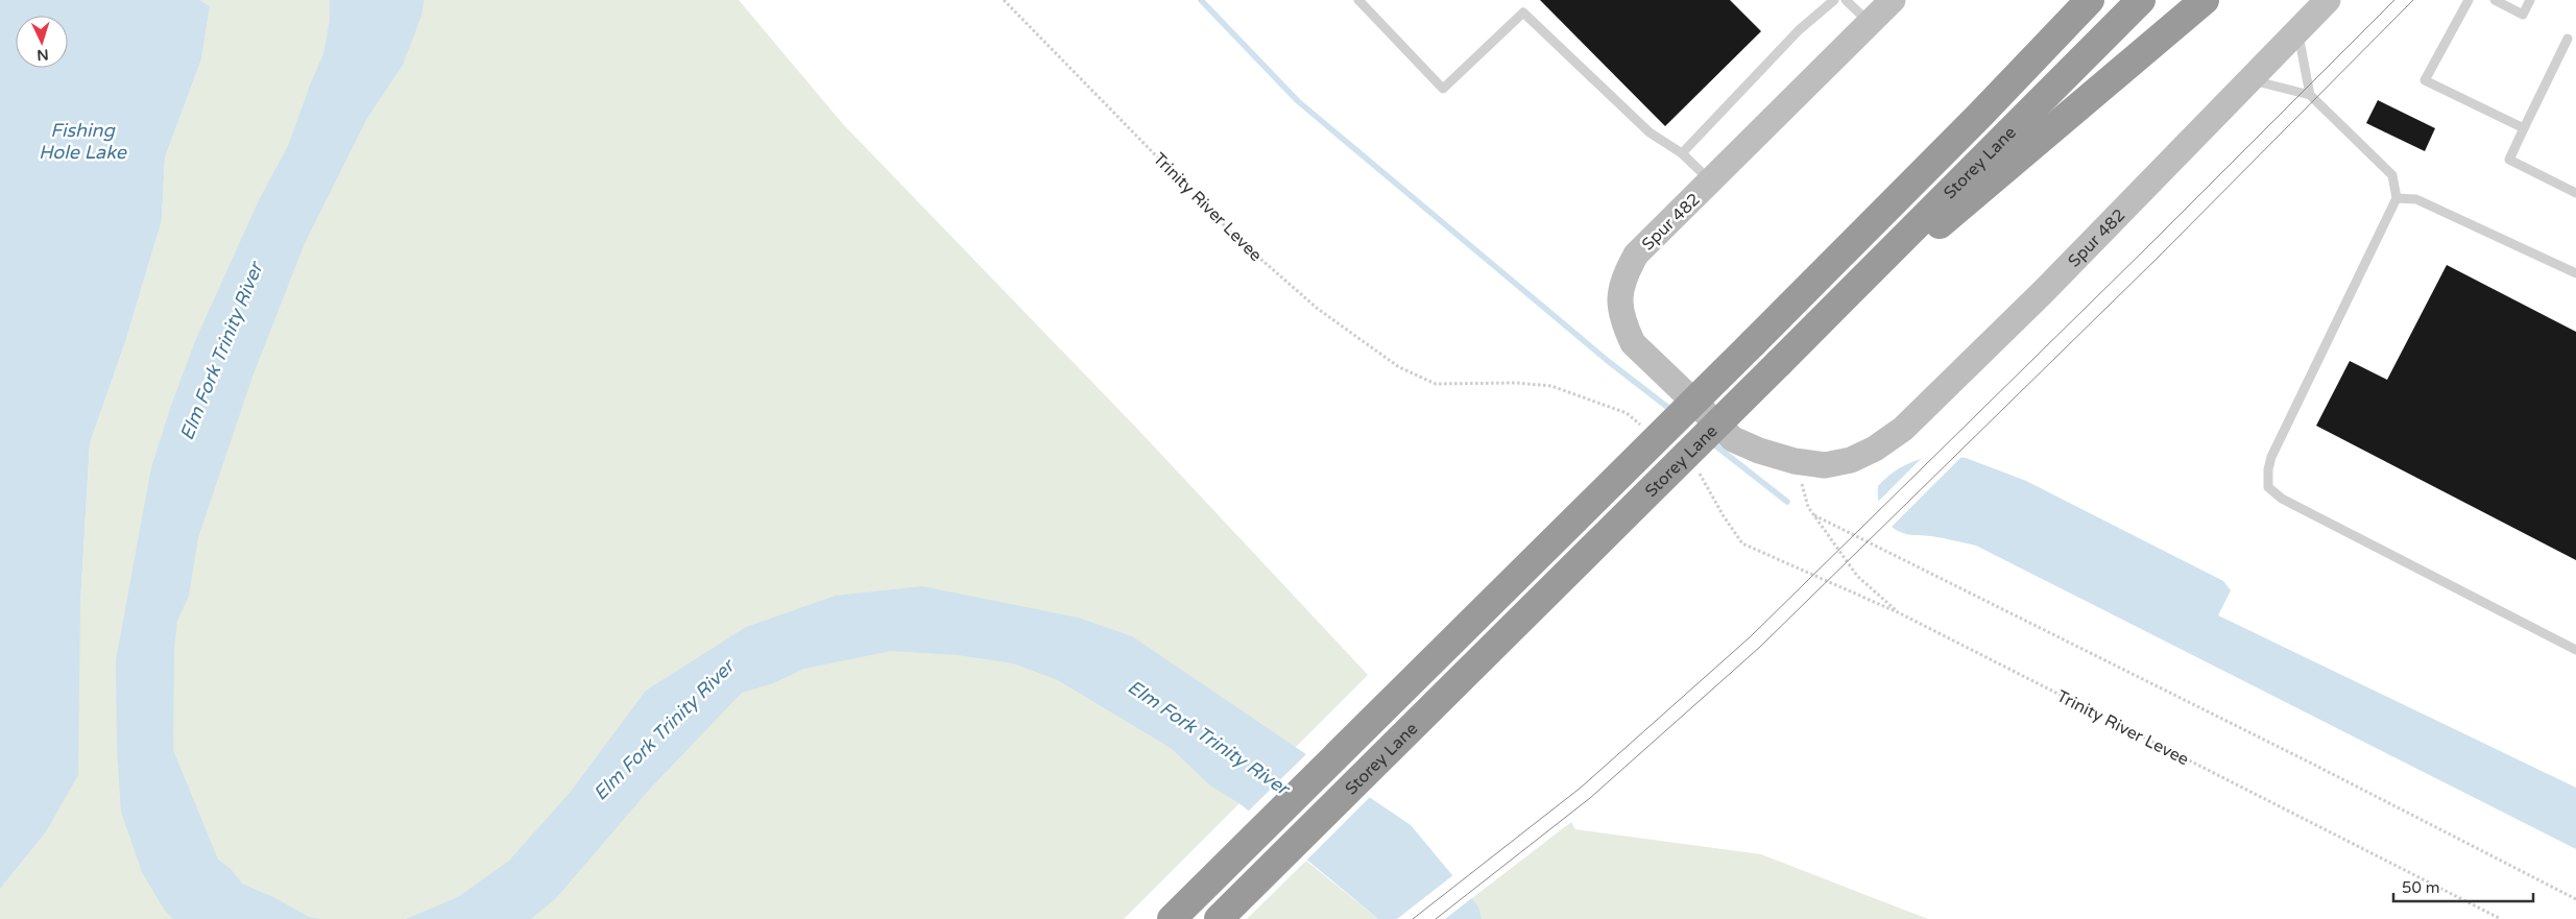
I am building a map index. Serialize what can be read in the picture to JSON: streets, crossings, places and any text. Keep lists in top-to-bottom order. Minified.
{"streets":{"highway":["Storey Lane"],"main road":["Spur 482"],"path":["Trinity River Levee"]},"water":["Fishing Hole Lake","Elm Fork Trinity River"],"scale_bar":"50 m","north":"bottom"}
